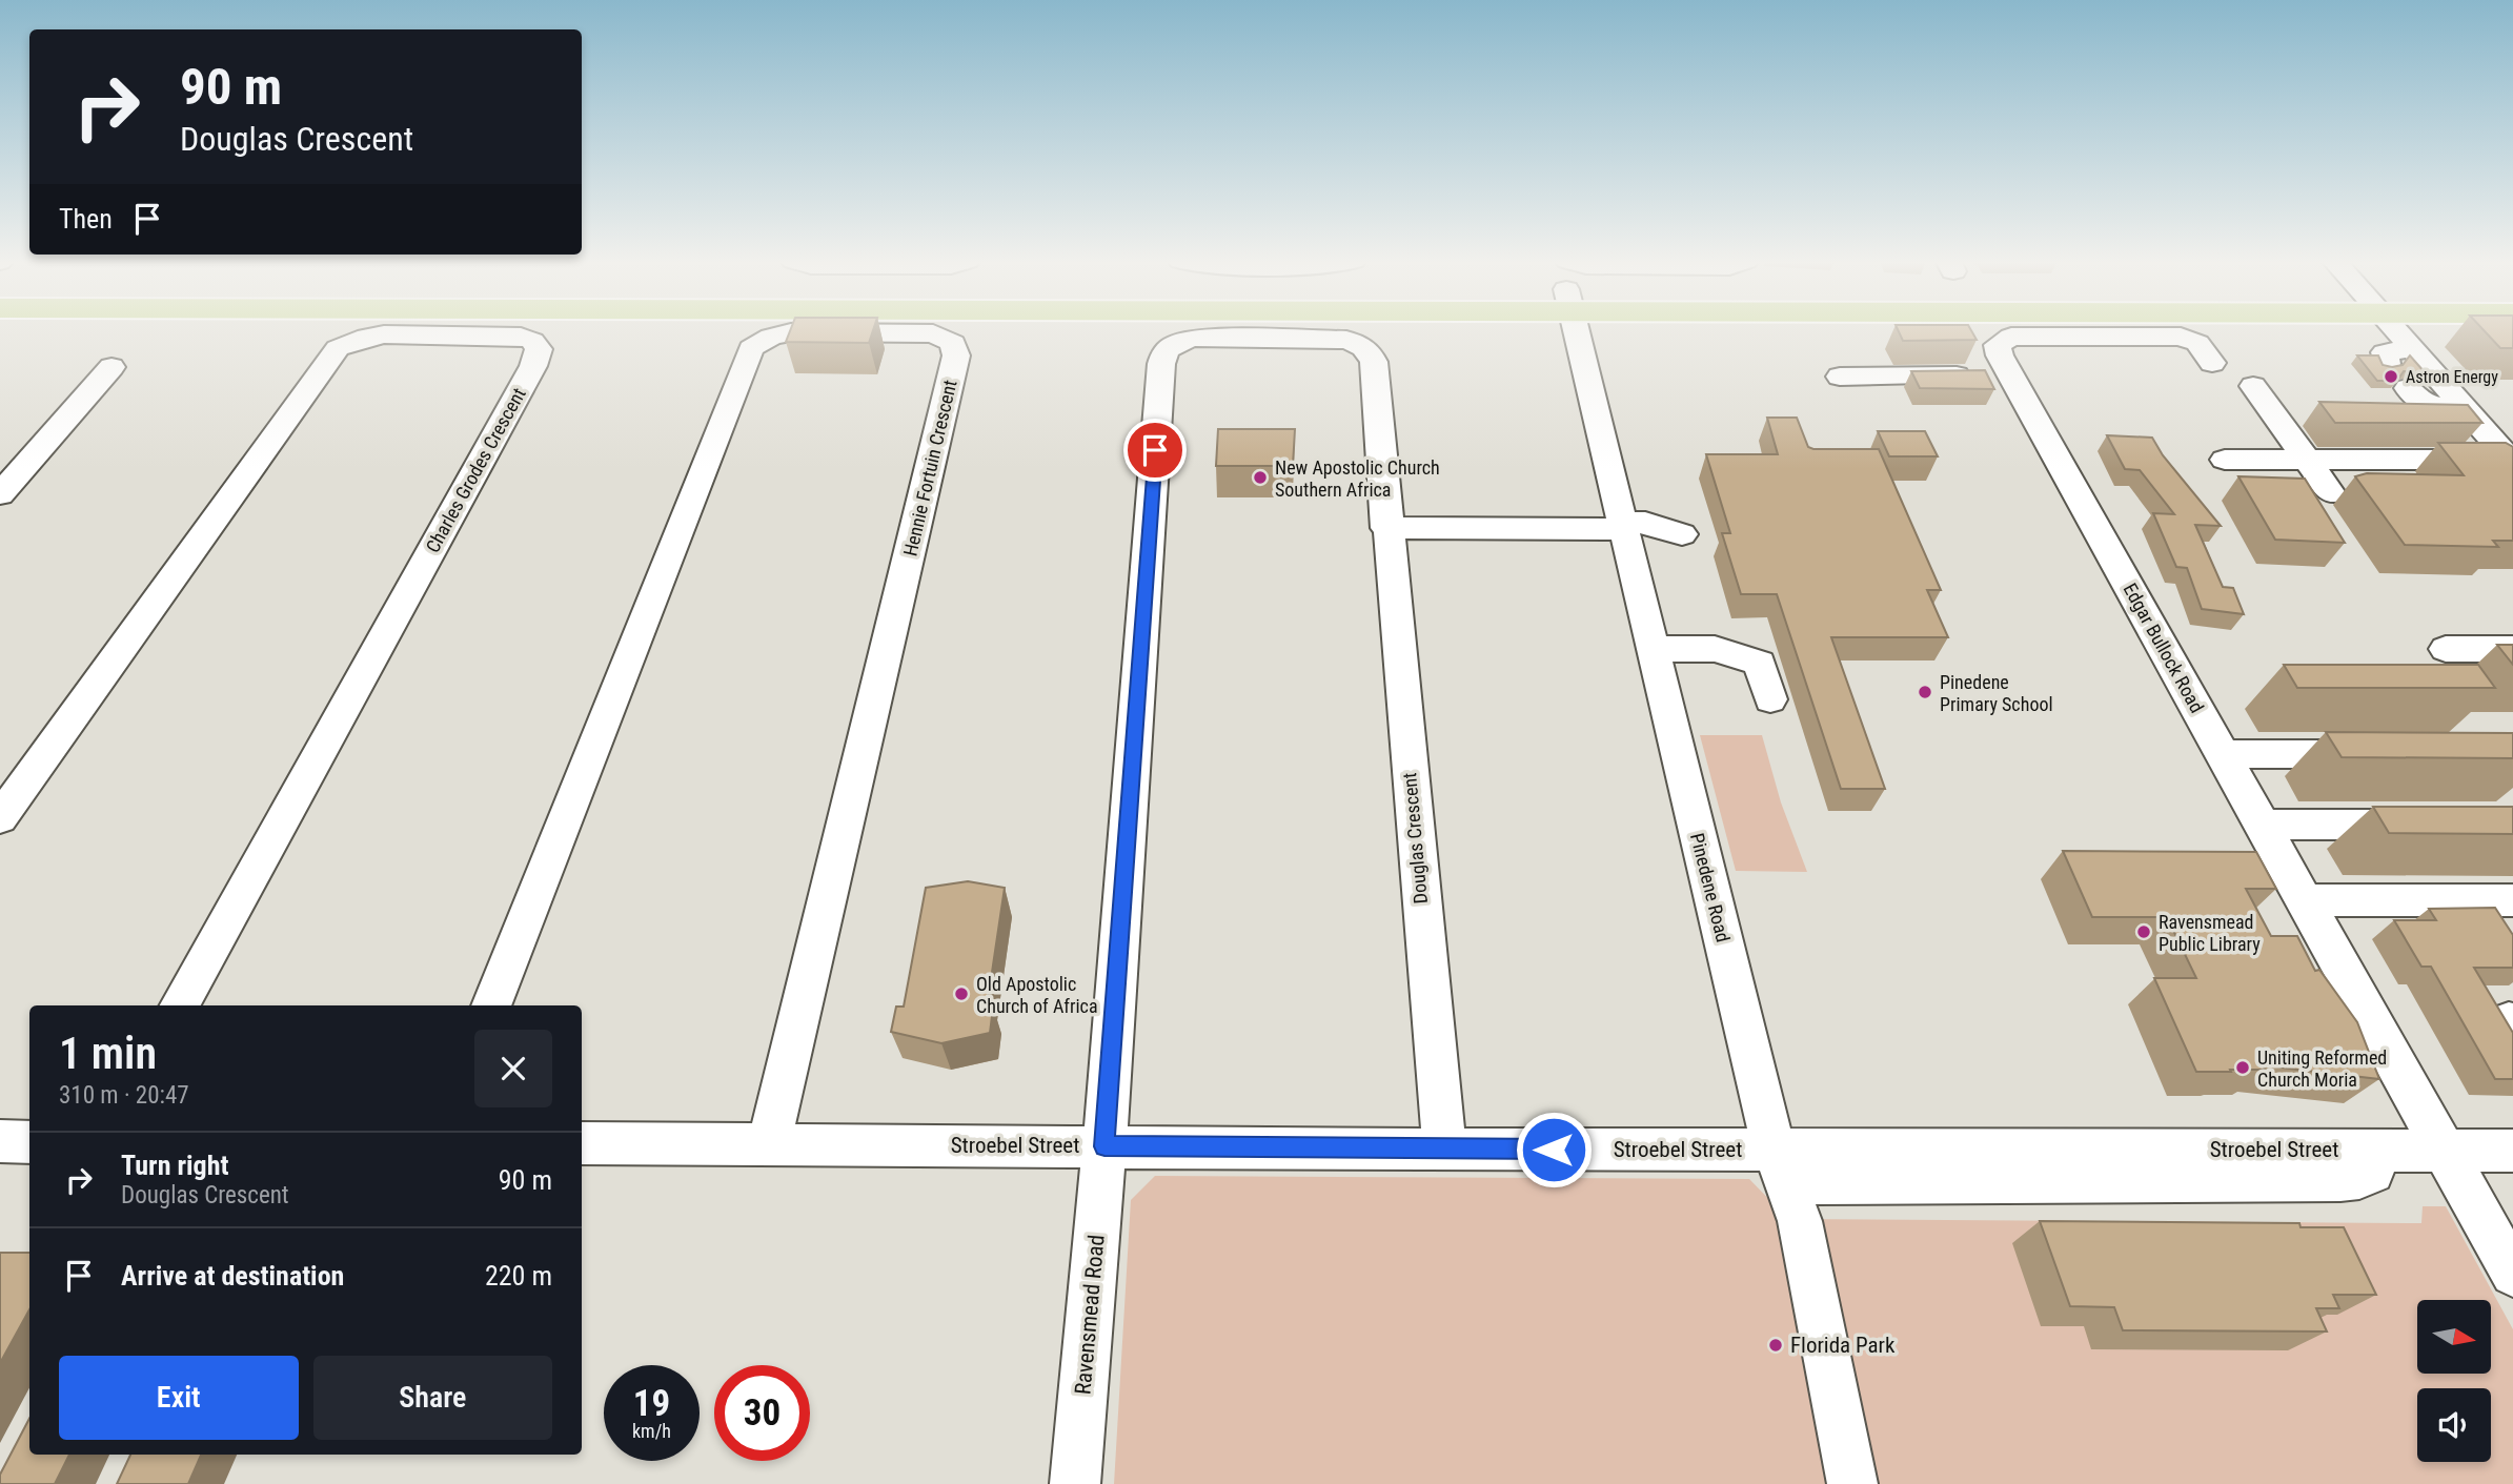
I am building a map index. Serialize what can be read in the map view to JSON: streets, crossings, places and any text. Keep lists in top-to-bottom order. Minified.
{"streets":{"street":["Hennie Fortuin Crescent","Charles Grodes Crescent","Edgar Bullock Road","Douglas Crescent","Pinedene Road","Stroebel Street","Ravensmead Road"]},"crossings":[["Hennie Fortuin Crescent","Stroebel Street"],["Edgar Bullock Road","Stroebel Street"],["Douglas Crescent","Stroebel Street"],["Douglas Crescent","Ravensmead Road"],["Pinedene Road","Stroebel Street"],["Stroebel Street","Ravensmead Road"]],"places":["Astron Energy","New Apostolic Church Southern Africa","Pinedene Primary School","Ravensmead Public Library","Old Apostolic Church of Africa","Uniting Reformed Church Moria","Florida Park"],"north":"right","page":{"turn":["90 m","Douglas Crescent"],"then":"Then","heading":["1 min","310 m · 20:47"],"list":[{"name":"Turn right","note":"Douglas Crescent","value":"90 m"},{"name":"Arrive at destination","value":"220 m"}],"buttons":["Exit","Share"],"speed":"19 km/h","limit":"30"}}
